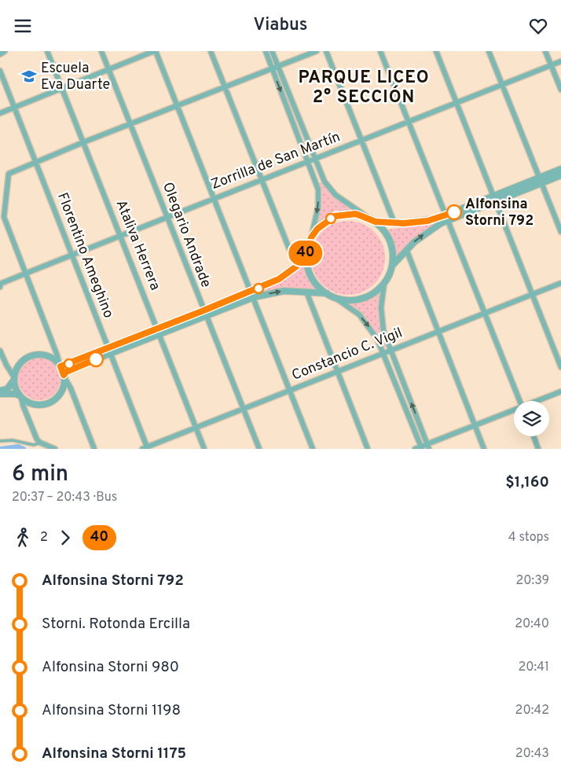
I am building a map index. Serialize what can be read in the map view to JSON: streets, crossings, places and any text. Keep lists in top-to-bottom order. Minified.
{"streets":{"street":["Zorrilla de San Martín","Olegario Andrade","Ataliva Herrera","Florentino Ameghino","Constancio C. Vigil"]},"crossings":[["Zorrilla de San Martín","Olegario Andrade"],["Zorrilla de San Martín","Ataliva Herrera"],["Zorrilla de San Martín","Florentino Ameghino"],["Olegario Andrade","Constancio C. Vigil"],["Ataliva Herrera","Constancio C. Vigil"],["Florentino Ameghino","Constancio C. Vigil"]],"districts":["PARQUE LICEO 2° SECCIÓN"],"places":{"school or university":["Escuela Eva Duarte"],"other":["Alfonsina Storni 792"]},"lines":["bus line 40"],"page":{"header":"Viabus","on_map":"40","heading":["6 min","20:37 – 20:43 · Bus","$1,160"],"legs":["2","40","4 stops"],"list":[{"name":"Alfonsina Storni 792","value":"20:39"},{"name":"Storni. Rotonda Ercilla","value":"20:40"},{"name":"Alfonsina Storni 980","value":"20:41"},{"name":"Alfonsina Storni 1198","value":"20:42"},{"name":"Alfonsina Storni 1175","value":"20:43"}]}}
